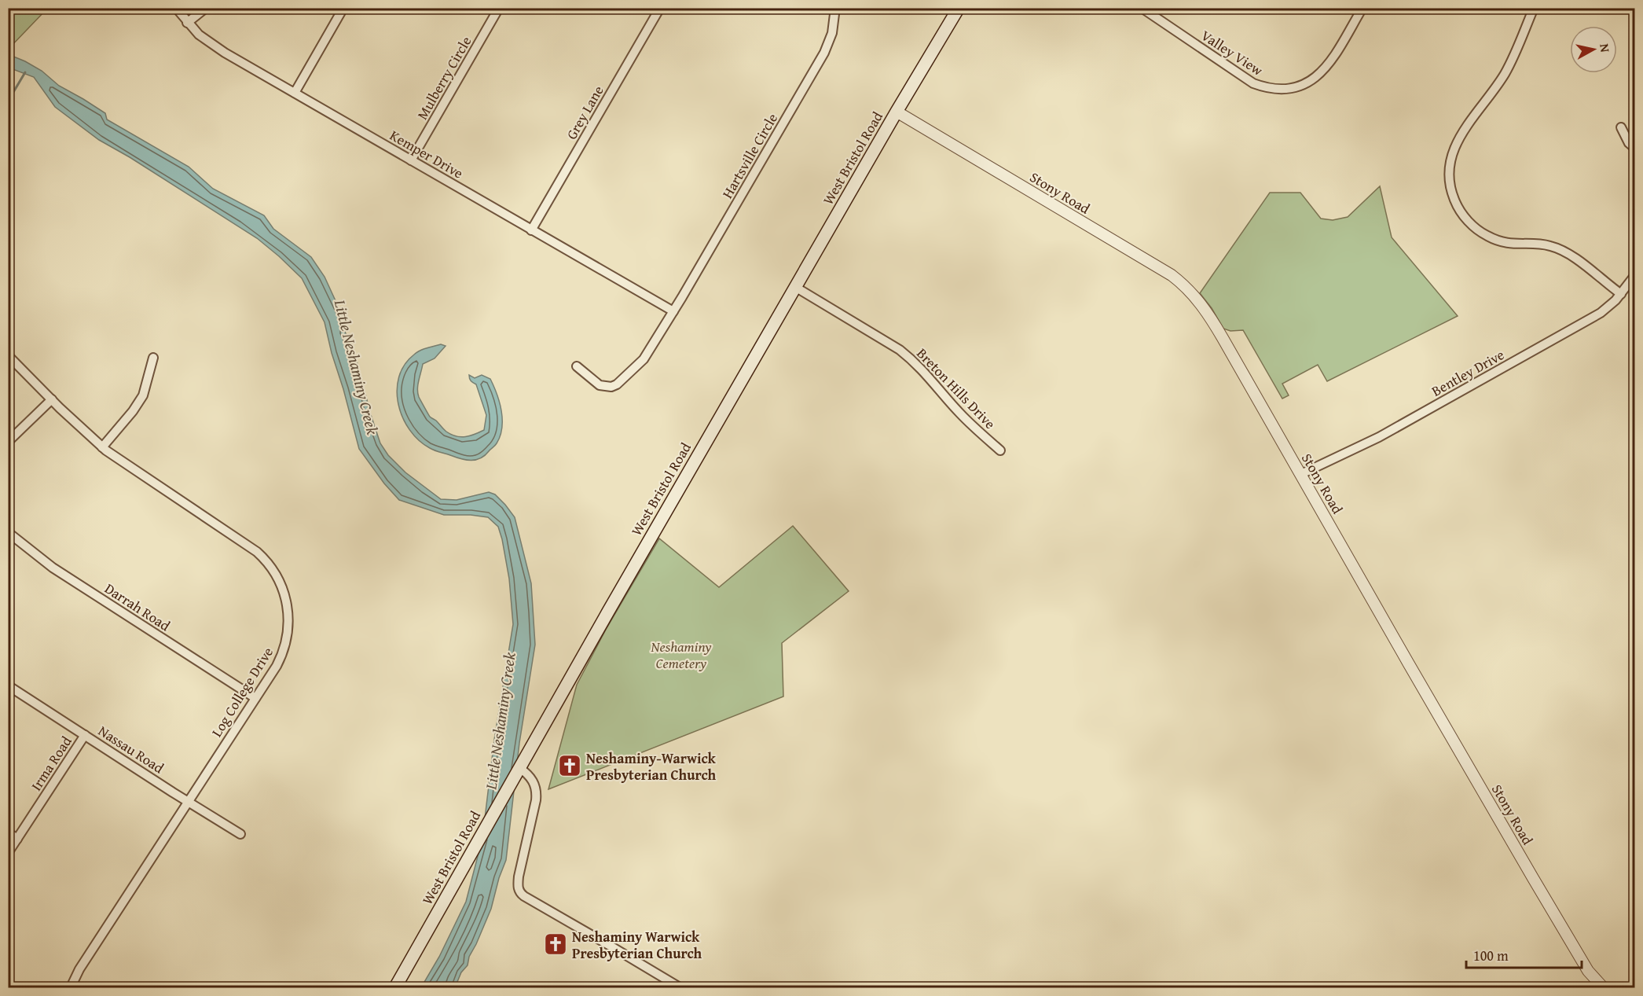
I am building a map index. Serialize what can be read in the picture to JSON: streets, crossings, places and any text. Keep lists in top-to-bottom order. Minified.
{"streets":{"main road":["West Bristol Road"],"street":["Valley View","Mulberry Circle","Grey Lane","Kemper Drive","Hartsville Circle","Stony Road","Bentley Drive","Breton Hills Drive","Darrah Road","Log College Drive","Nassau Road","Irma Road"]},"crossings":[["Mulberry Circle","Kemper Drive"],["Grey Lane","Kemper Drive"],["Kemper Drive","Hartsville Circle"],["West Bristol Road","Stony Road"],["West Bristol Road","Breton Hills Drive"],["Stony Road","Bentley Drive"],["Darrah Road","Log College Drive"],["Log College Drive","Nassau Road"],["Nassau Road","Irma Road"]],"water":["Little Neshaminy Creek"],"parks":["Neshaminy Cemetery"],"places":{"church":["Neshaminy-Warwick Presbyterian Church","Neshaminy Warwick Presbyterian Church"]},"scale_bar":"100 m","north":"right"}
